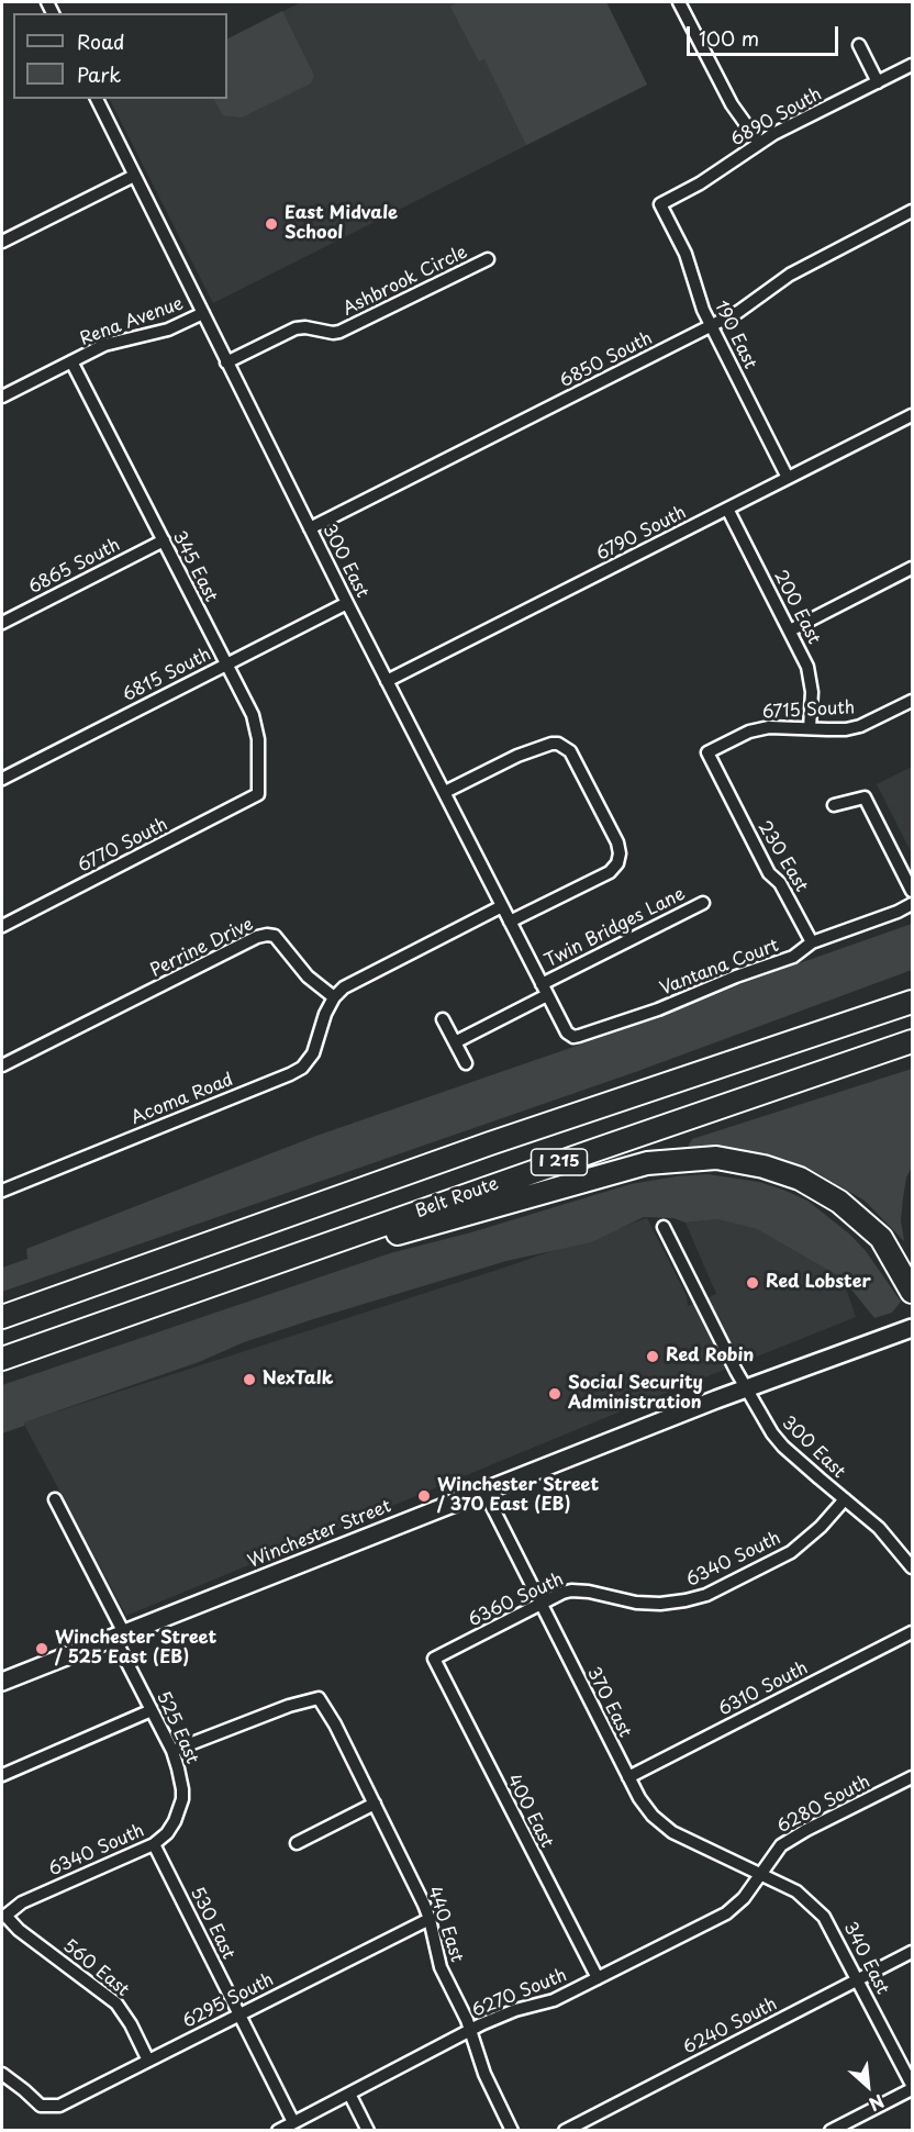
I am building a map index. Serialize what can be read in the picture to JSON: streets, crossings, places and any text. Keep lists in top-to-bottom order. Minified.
{"streets":{"highway":["I 215","Belt Route"],"main road":["Winchester Street"],"street":["6890 South","Ashbrook Circle","Rena Avenue","190 East","6850 South","6790 South","300 East","6865 South","345 East","200 East","6815 South","6715 South","6770 South","230 East","Twin Bridges Lane","Perrine Drive","Vantana Court","Acoma Road","6340 South","6360 South","6310 South","370 East","525 East","6280 South","400 East","530 East","440 East","340 East","560 East","6270 South","6295 South","6240 South"]},"crossings":[["6890 South","190 East"],["Ashbrook Circle","300 East"],["Rena Avenue","300 East"],["Rena Avenue","345 East"],["190 East","6850 South"],["190 East","6790 South"],["6850 South","300 East"],["6790 South","300 East"],["6790 South","200 East"],["300 East","6815 South"],["300 East","Twin Bridges Lane"],["300 East","Vantana Court"],["300 East","Winchester Street"],["300 East","6340 South"],["6865 South","345 East"],["345 East","6815 South"],["345 East","6770 South"],["200 East","6715 South"],["6715 South","230 East"],["230 East","Vantana Court"],["Perrine Drive","Acoma Road"],["Winchester Street","370 East"],["Winchester Street","525 East"],["6340 South","6360 South"],["6340 South","525 East"],["6340 South","530 East"],["6340 South","560 East"],["6360 South","370 East"],["6360 South","400 East"],["6310 South","370 East"],["370 East","6280 South"],["370 East","340 East"],["370 East","6270 South"],["525 East","440 East"],["6280 South","340 East"],["6280 South","6270 South"],["400 East","6270 South"],["530 East","6270 South"],["530 East","6295 South"],["440 East","6270 South"],["440 East","6295 South"],["340 East","6270 South"],["340 East","6240 South"],["560 East","6295 South"]],"places":["East Midvale School","Red Lobster","Red Robin","NexTalk","Social Security Administration","Winchester Street / 370 East (EB)","Winchester Street / 525 East (EB)"],"legend":["Road","Park"],"scale_bar":"100 m","north":"bottom right"}
